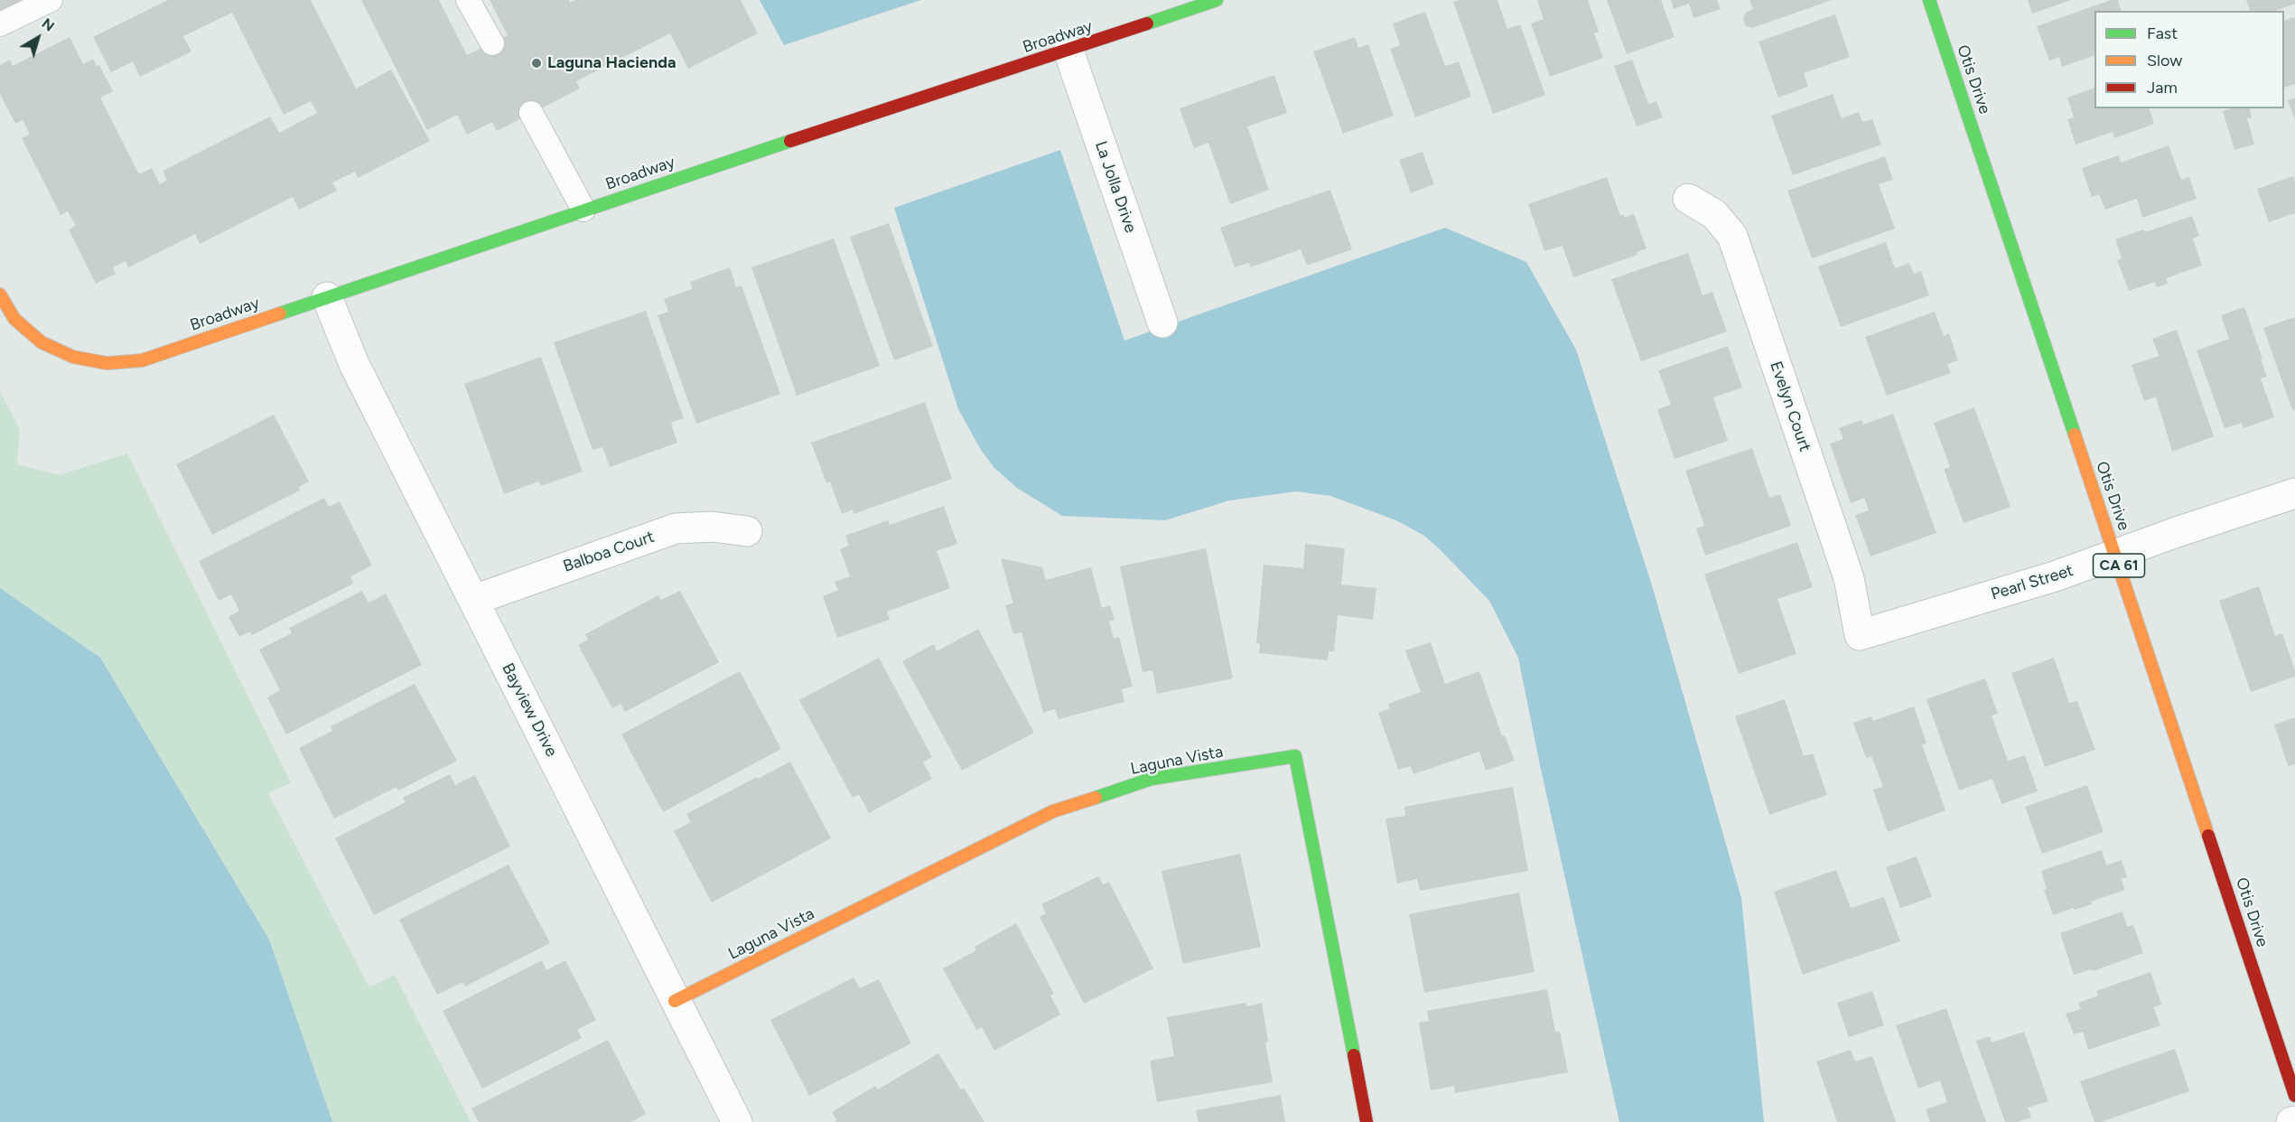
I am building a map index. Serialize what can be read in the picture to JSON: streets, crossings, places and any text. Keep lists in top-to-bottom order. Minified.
{"streets":{"street":["Broadway","Otis Drive","La Jolla Drive","Evelyn Court","Balboa Court","CA 61","Pearl Street","Bayview Drive","Laguna Vista"]},"crossings":[["Broadway","La Jolla Drive"],["Broadway","Bayview Drive"],["Otis Drive","Pearl Street"],["Evelyn Court","Pearl Street"],["Balboa Court","Bayview Drive"],["Bayview Drive","Laguna Vista"]],"places":["Laguna Hacienda"],"legend":["Fast","Slow","Jam"],"north":"top right"}
